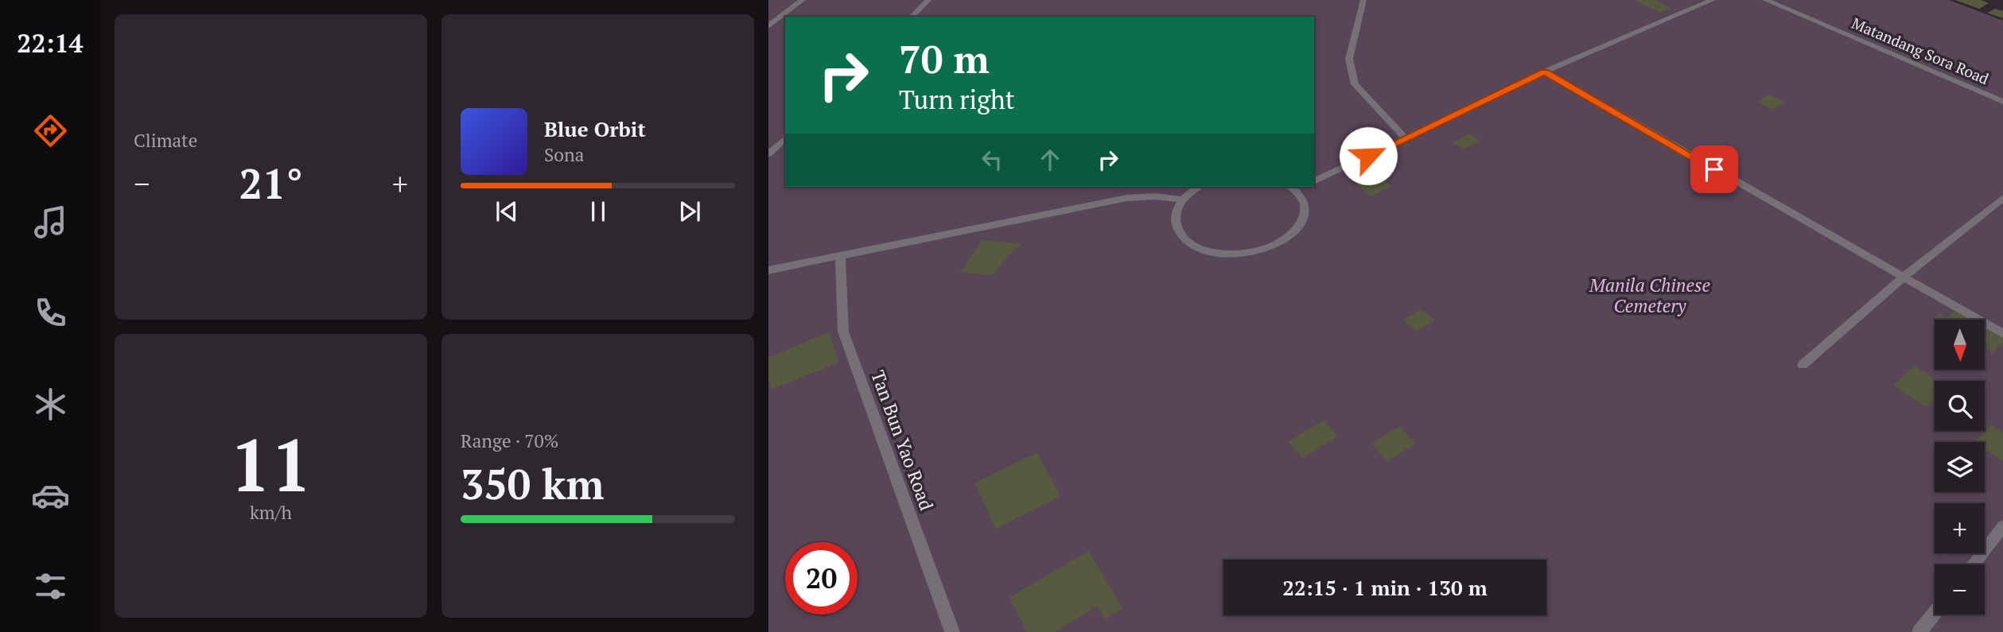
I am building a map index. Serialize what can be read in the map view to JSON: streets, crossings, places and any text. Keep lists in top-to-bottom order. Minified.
{"streets":{"lane":["Matandang Sora Road","Tan Bun Yao Road"]},"parks":["Manila Chinese Cemetery"],"north":"bottom","page":{"tabs":"22:14","tile":["Climate",["11","km/h"],["Range · 70%","350 km"]],"turn":["70 m","Turn right"],"song":["Blue Orbit","Sona"],"heat":["−","21°","+"],"map_buttons":["+","−"],"limit":"20","trip":"22:15 · 1 min · 130 m"}}
